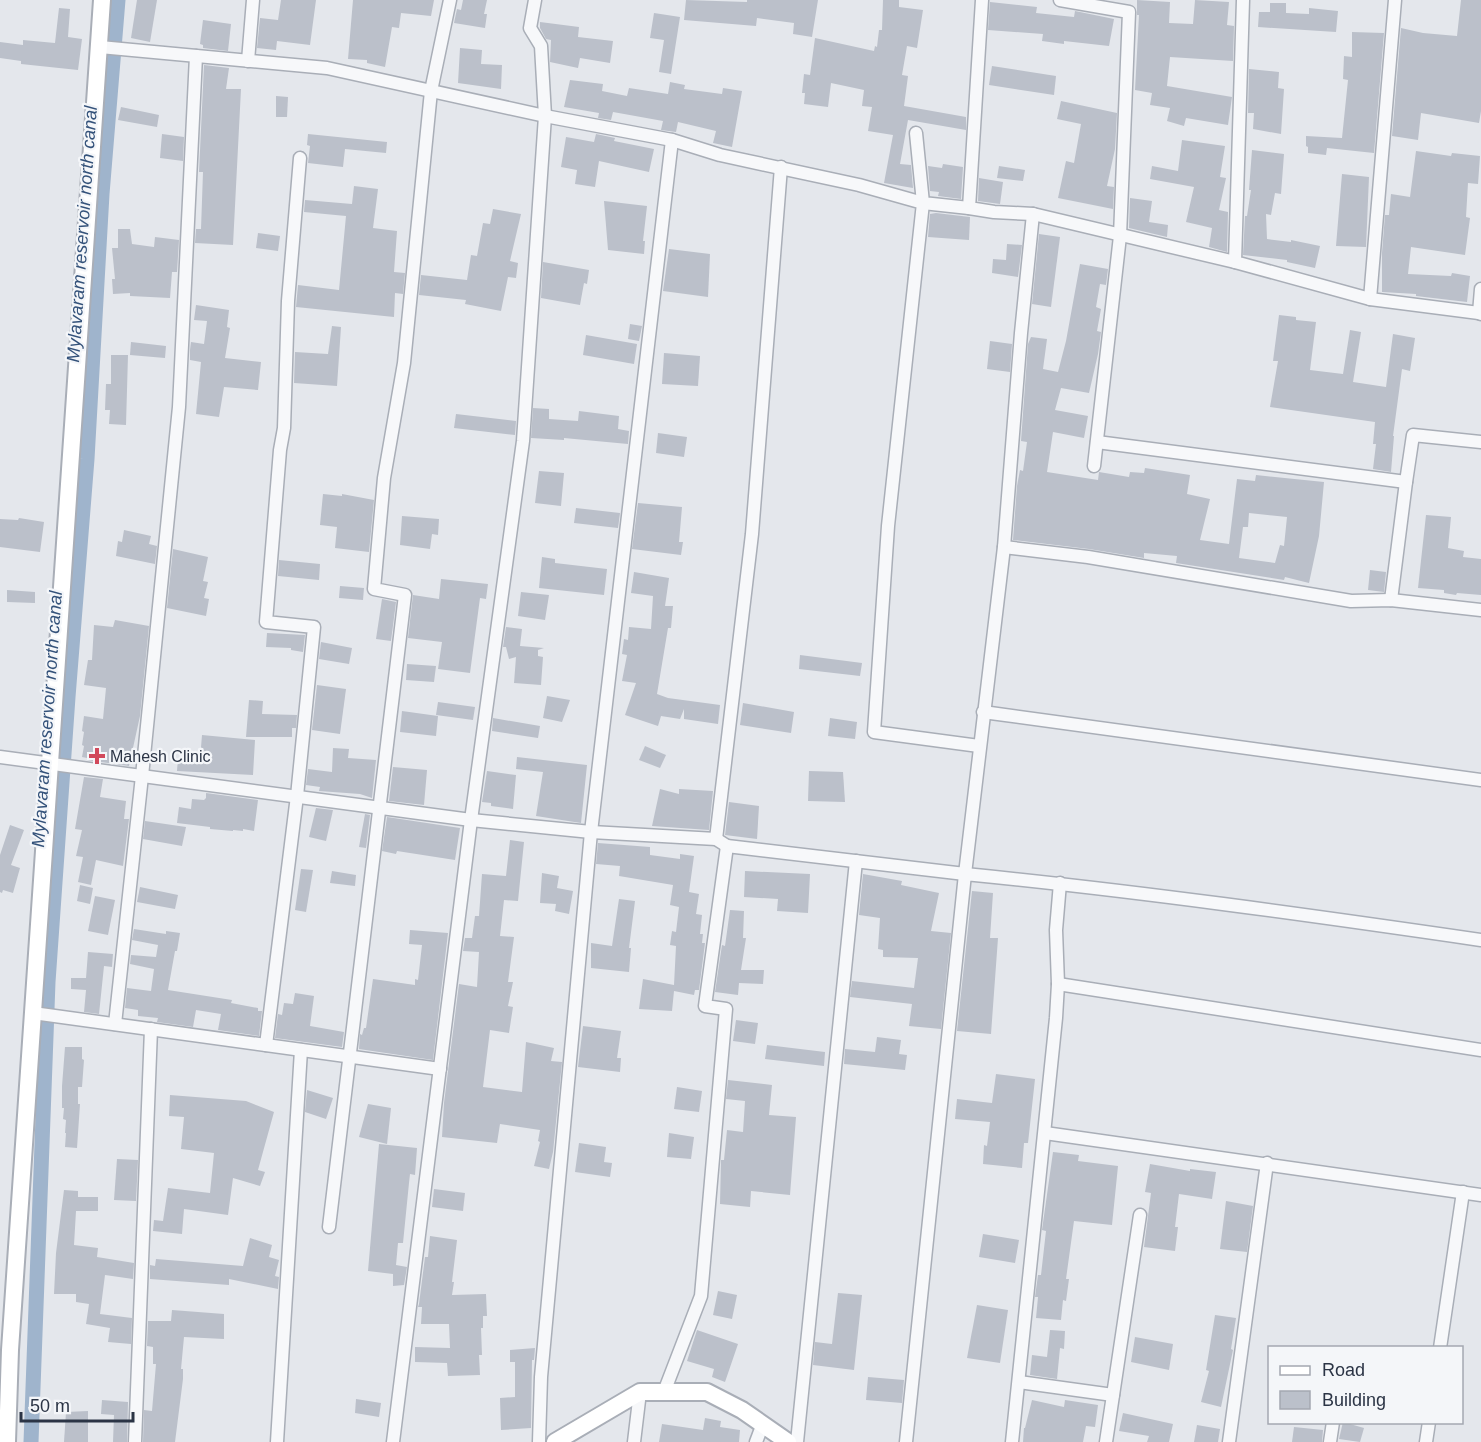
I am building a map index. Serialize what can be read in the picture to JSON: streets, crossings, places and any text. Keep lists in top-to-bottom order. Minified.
{"water":["Mylavaram reservoir north canal"],"places":{"health":["Mahesh Clinic"]},"legend":["Road","Building"],"scale_bar":"50 m"}
